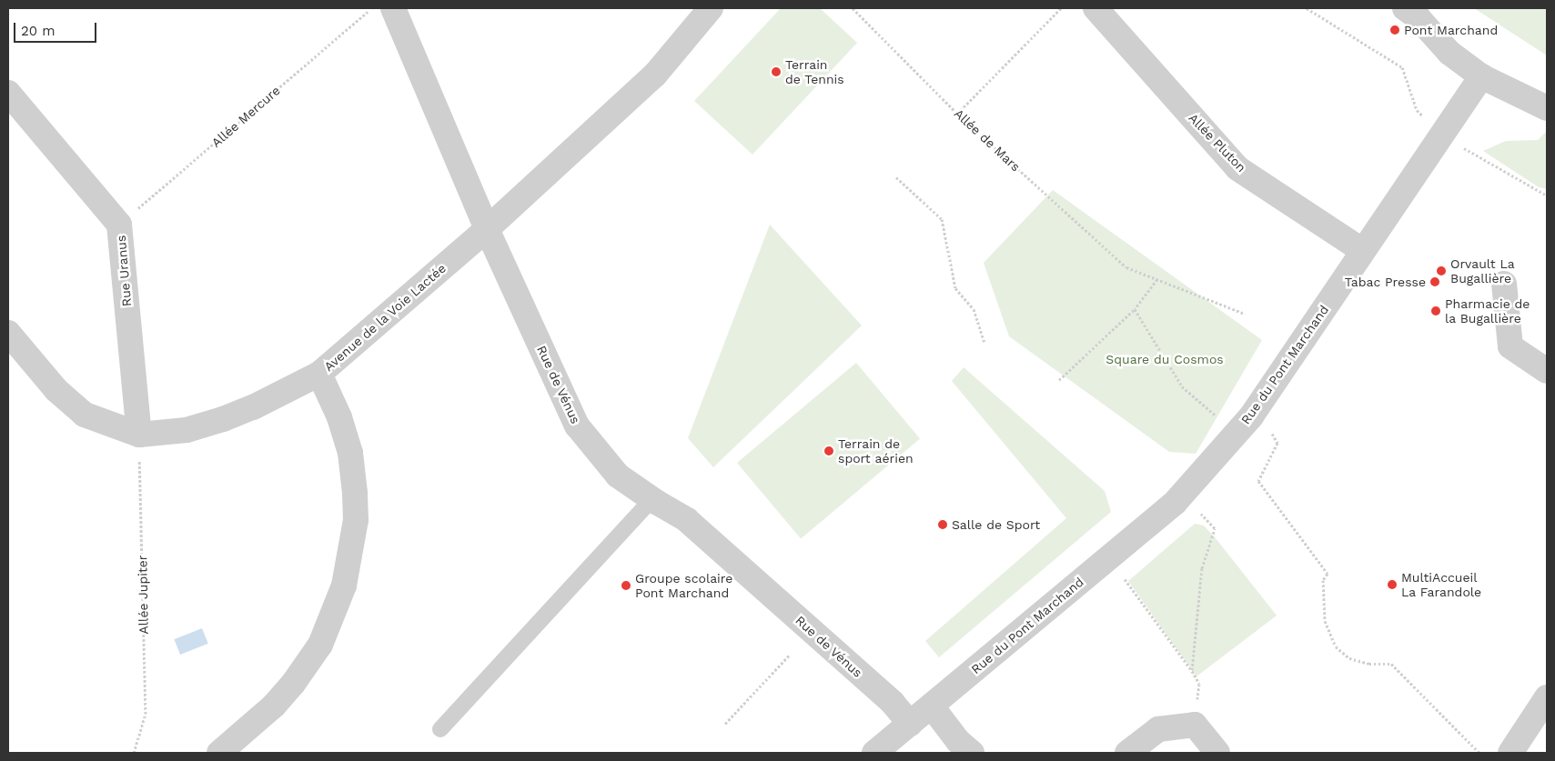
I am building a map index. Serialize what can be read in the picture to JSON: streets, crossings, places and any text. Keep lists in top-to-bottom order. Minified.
{"streets":{"street":["Allée Pluton","Rue Uranus","Avenue de la Voie Lactée","Rue du Pont Marchand","Rue de Vénus"],"path":["Allée Mercure","Allée de Mars","Allée Jupiter"]},"crossings":[["Allée Mercure","Rue Uranus"],["Allée Pluton","Rue du Pont Marchand"],["Rue Uranus","Avenue de la Voie Lactée"],["Rue Uranus","Allée Jupiter"],["Avenue de la Voie Lactée","Rue de Vénus"],["Avenue de la Voie Lactée","Allée Jupiter"],["Rue du Pont Marchand","Rue de Vénus"]],"parks":["Square du Cosmos"],"places":["Pont Marchand","Terrain de Tennis","Orvault La Bugallière","Tabac Presse","Pharmacie de la Bugallière","Terrain de sport aérien","Salle de Sport","MultiAccueil La Farandole","Groupe scolaire Pont Marchand"],"scale_bar":"20 m"}
